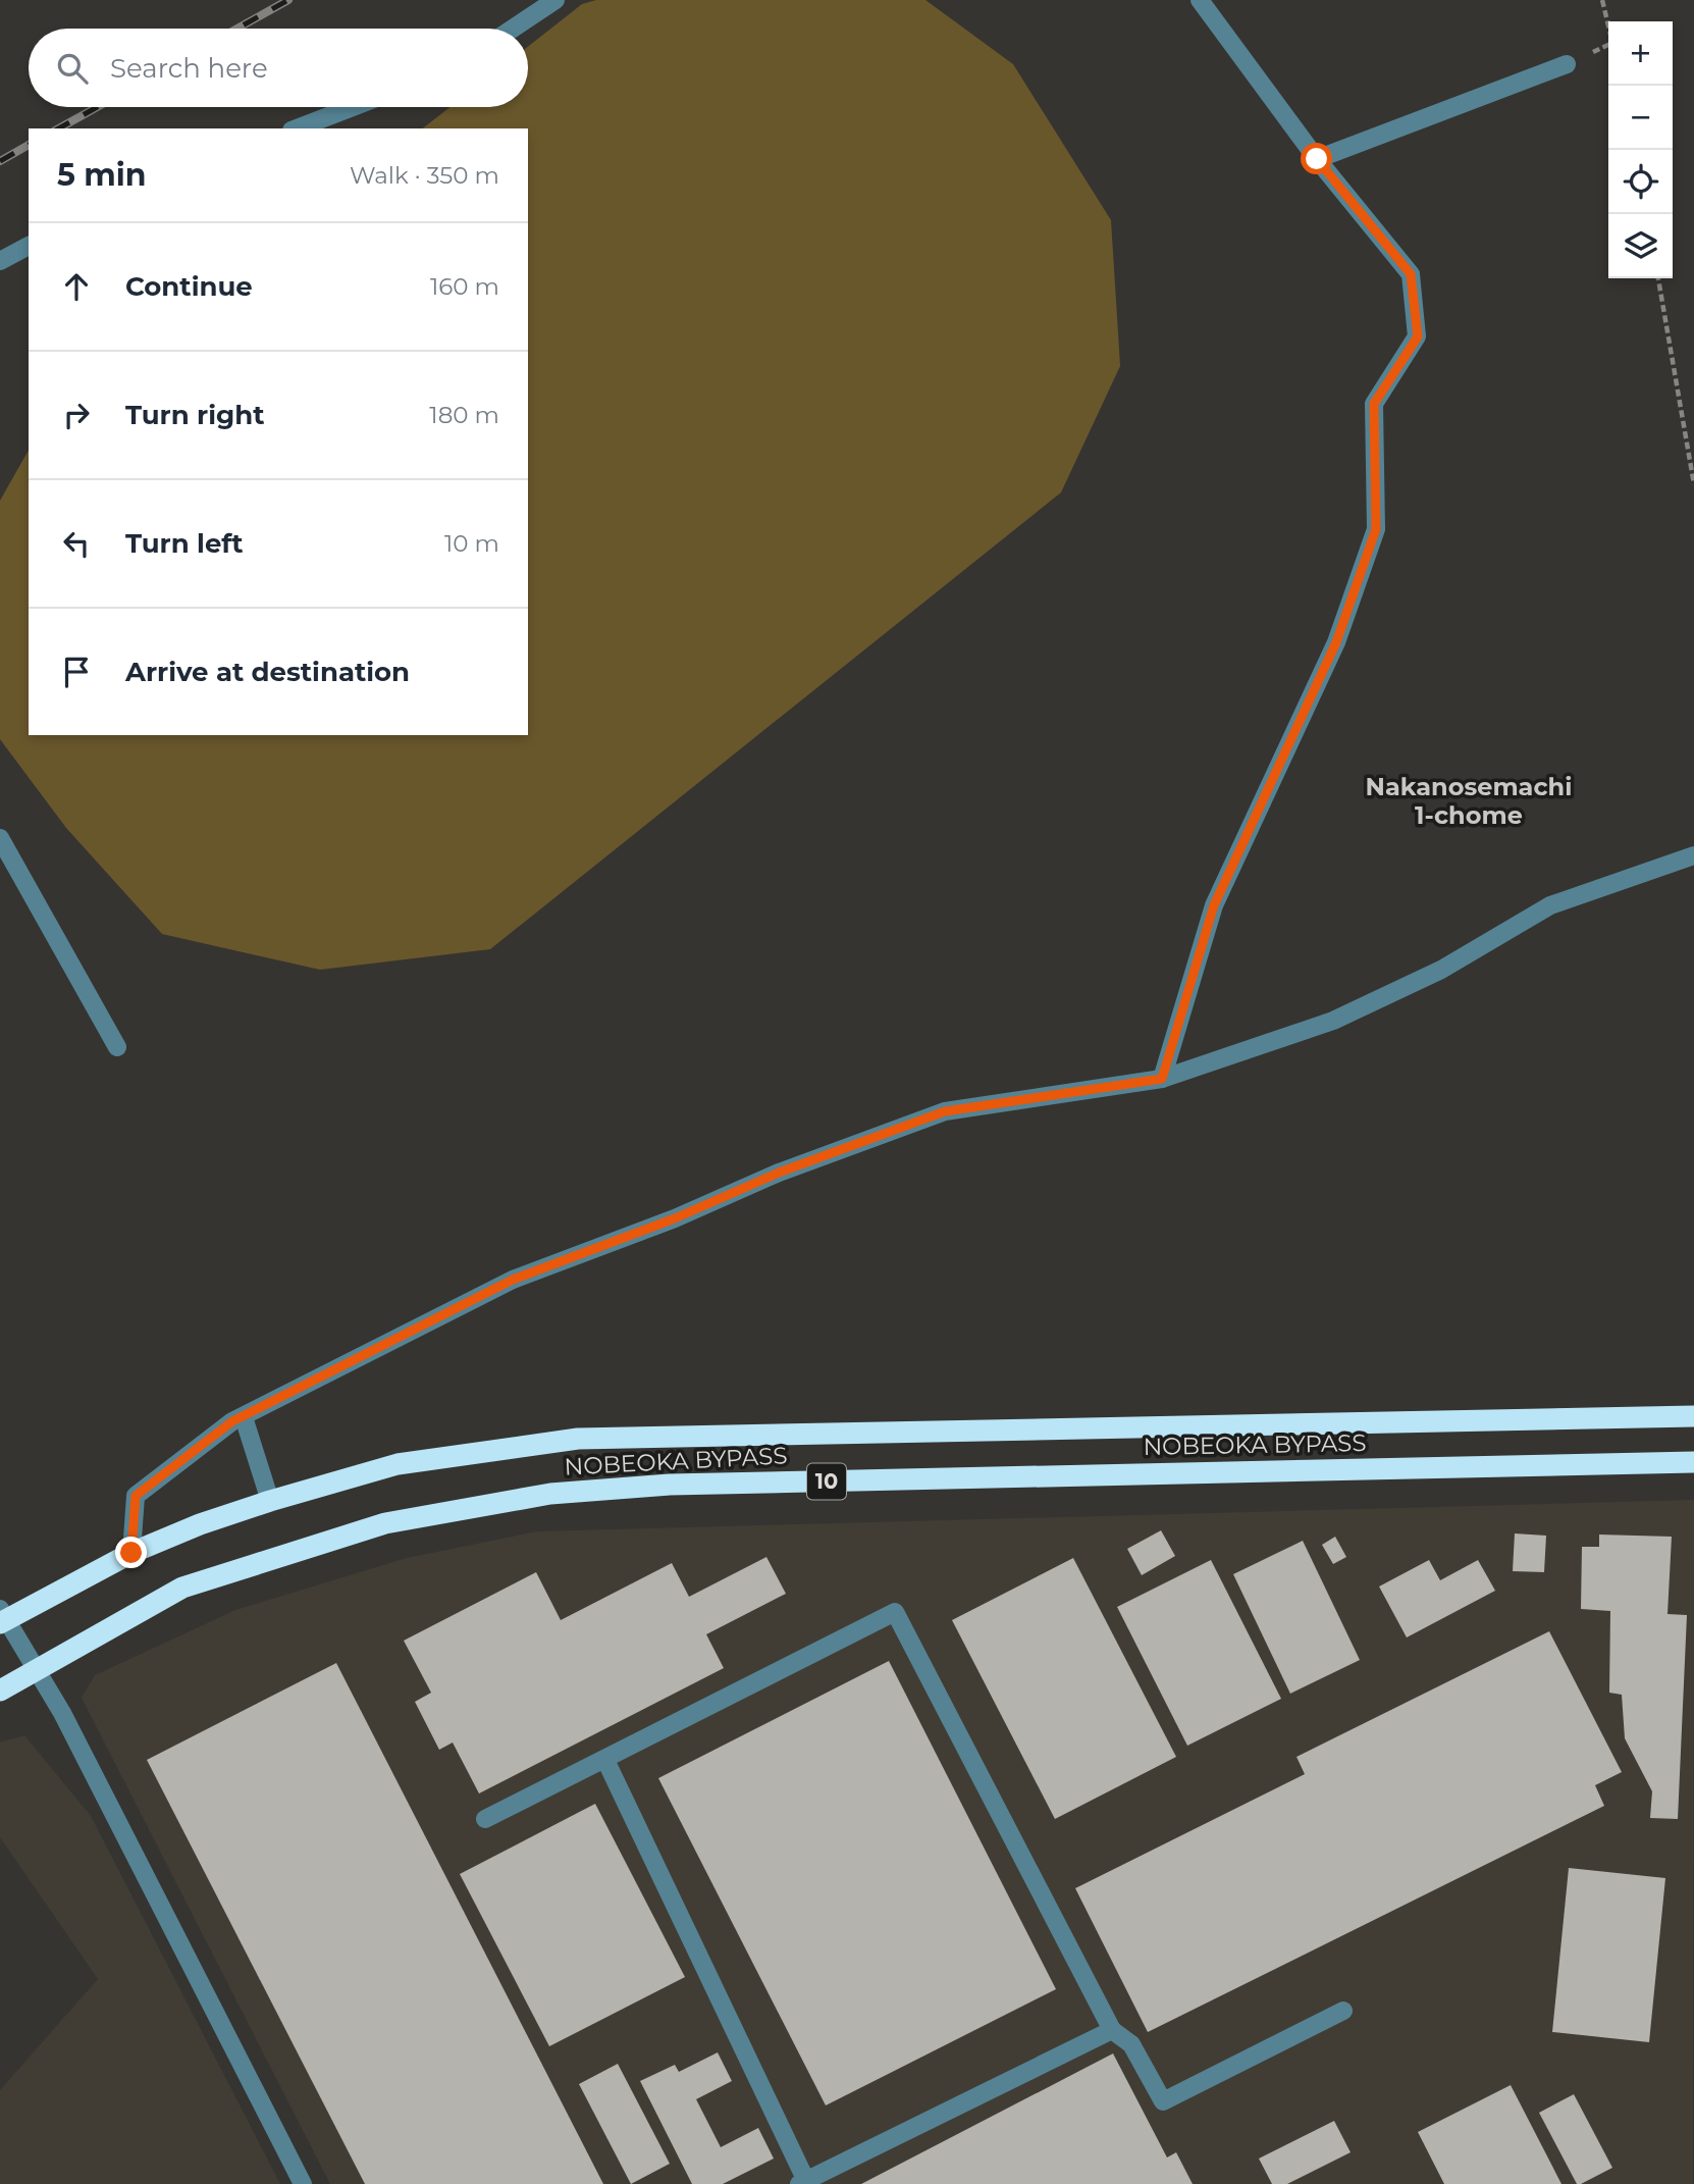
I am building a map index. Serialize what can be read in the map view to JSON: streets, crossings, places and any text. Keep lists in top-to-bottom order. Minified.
{"streets":{"highway":["NOBEOKA BYPASS","10"]},"districts":["Nakanosemachi 1-chome"],"page":{"map_buttons":["+","−"],"search":"Search here","heading":["5 min","Walk · 350 m"],"list":[["Continue","160 m"],["Turn right","180 m"],["Turn left","10 m"],"Arrive at destination"]}}
